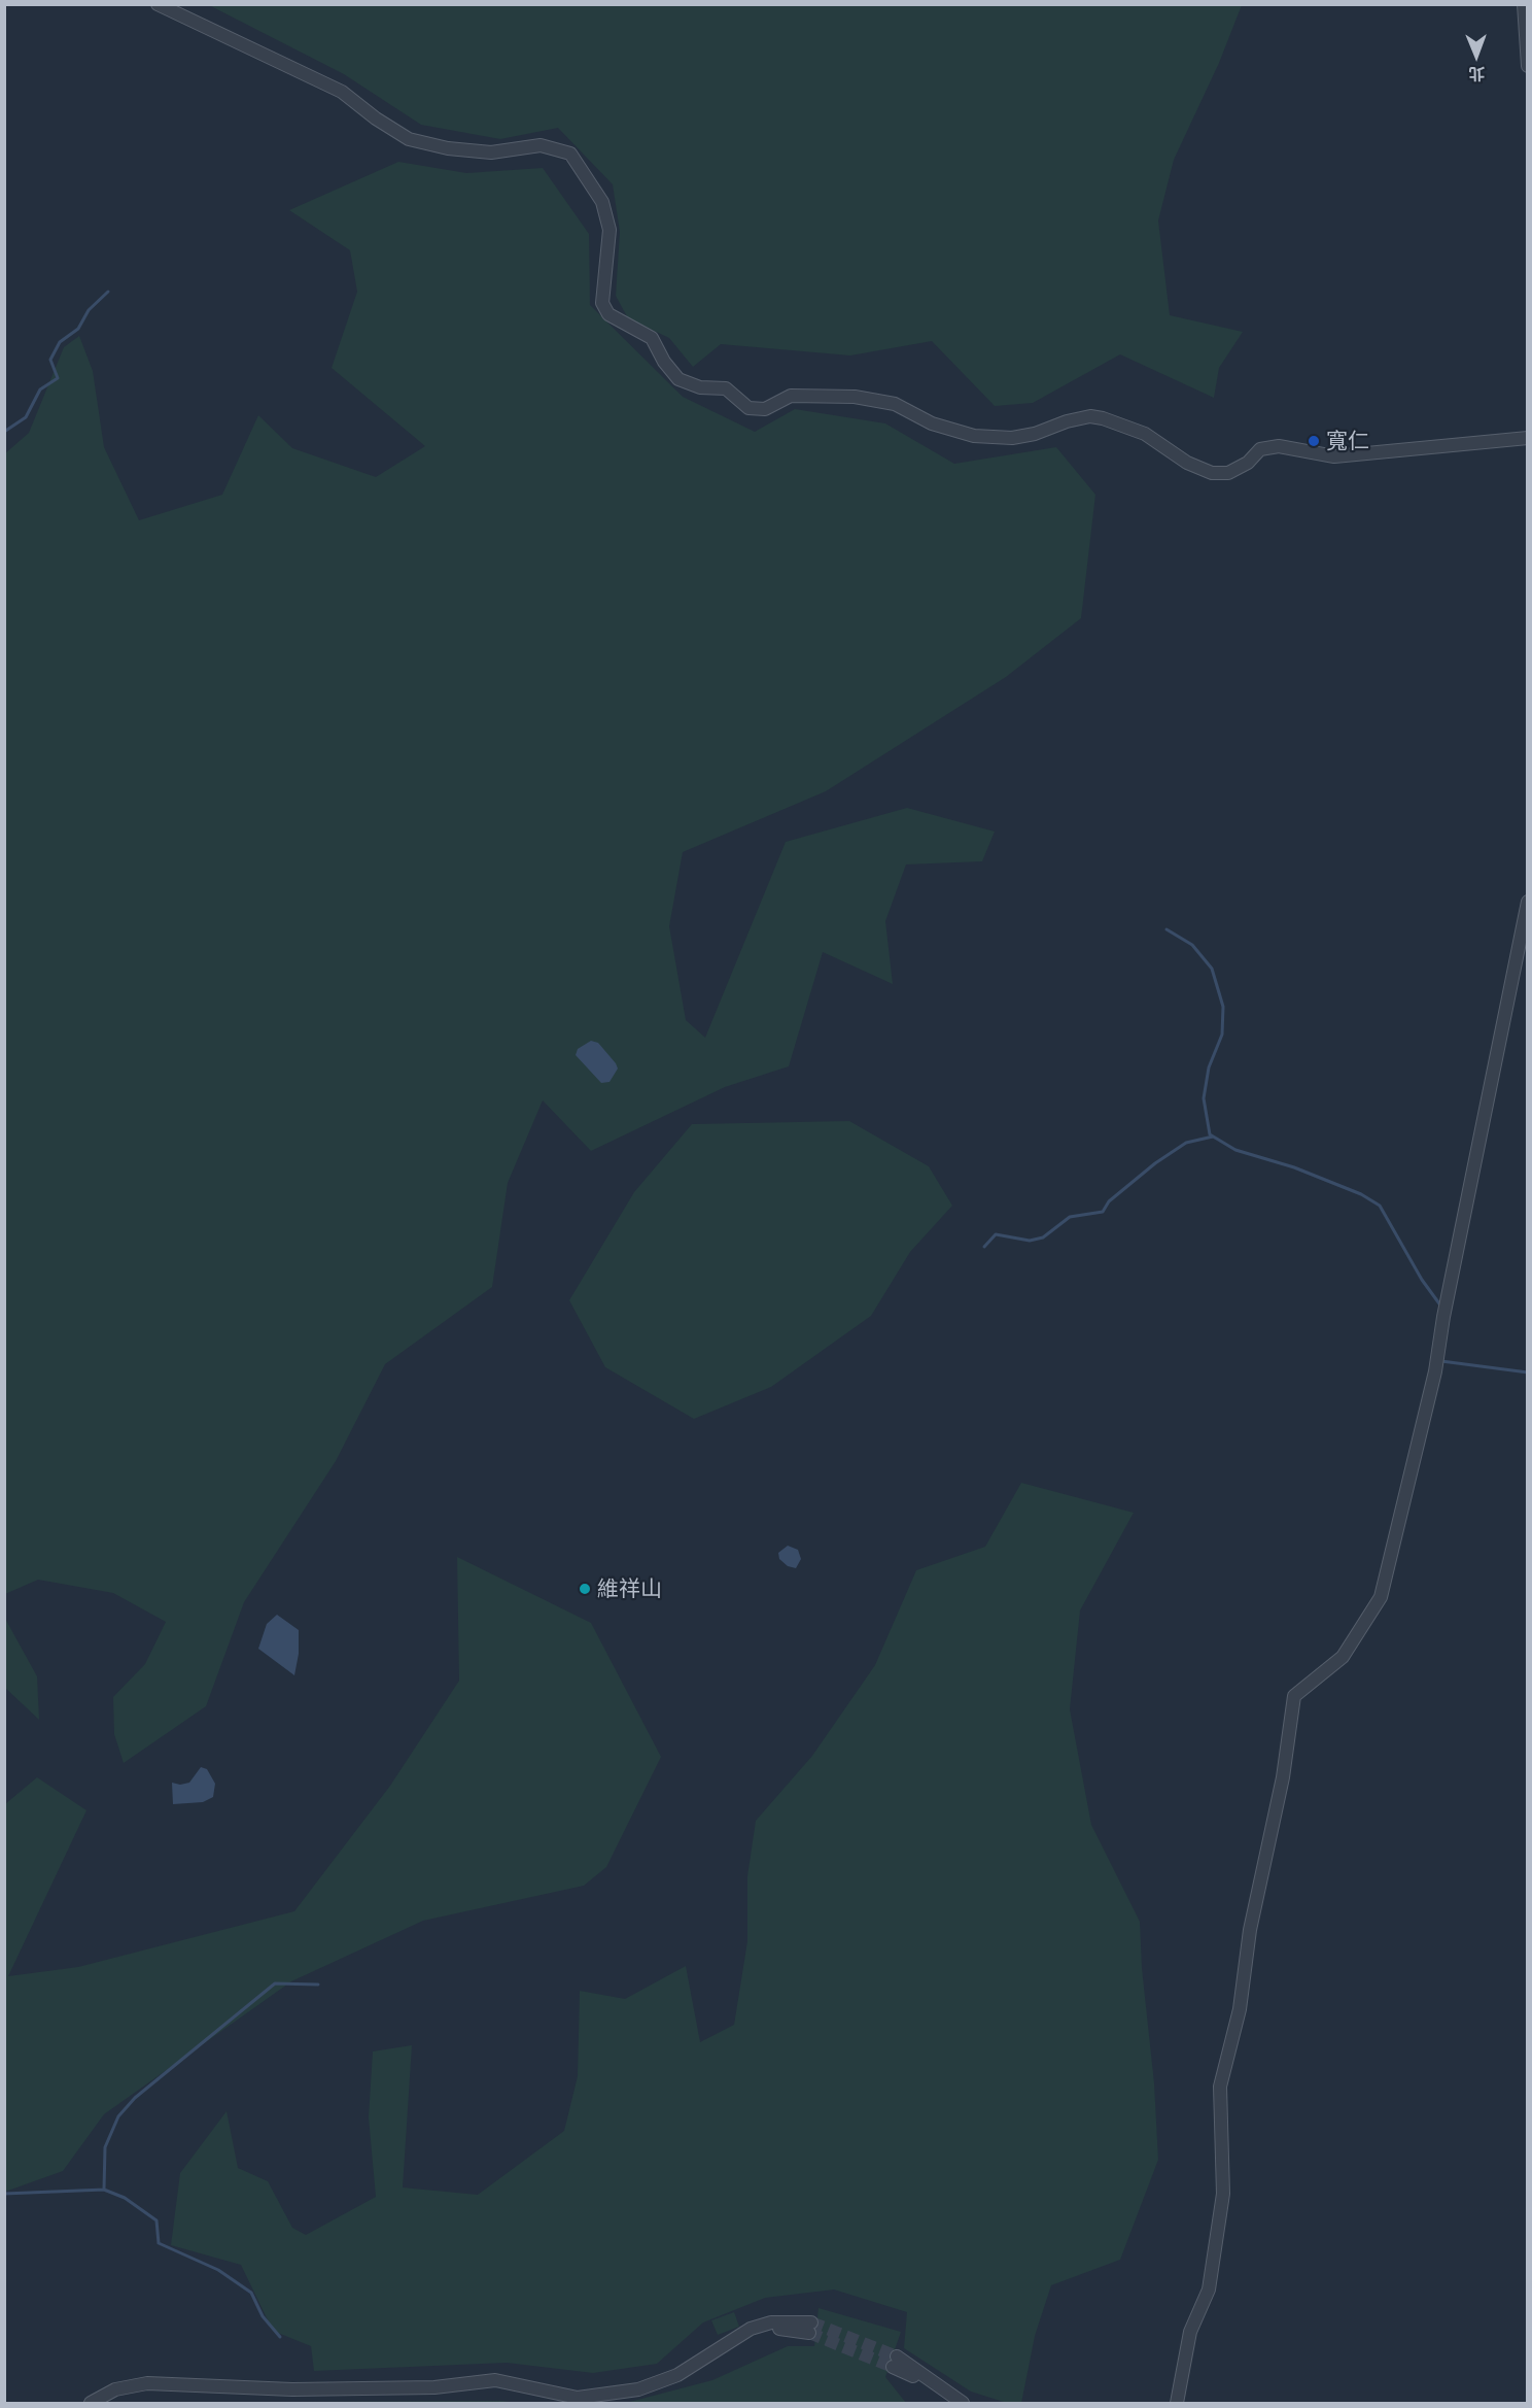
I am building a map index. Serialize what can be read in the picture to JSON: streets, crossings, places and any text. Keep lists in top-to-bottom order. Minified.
{"places":["寬仁","維祥山"],"north":"bottom"}
